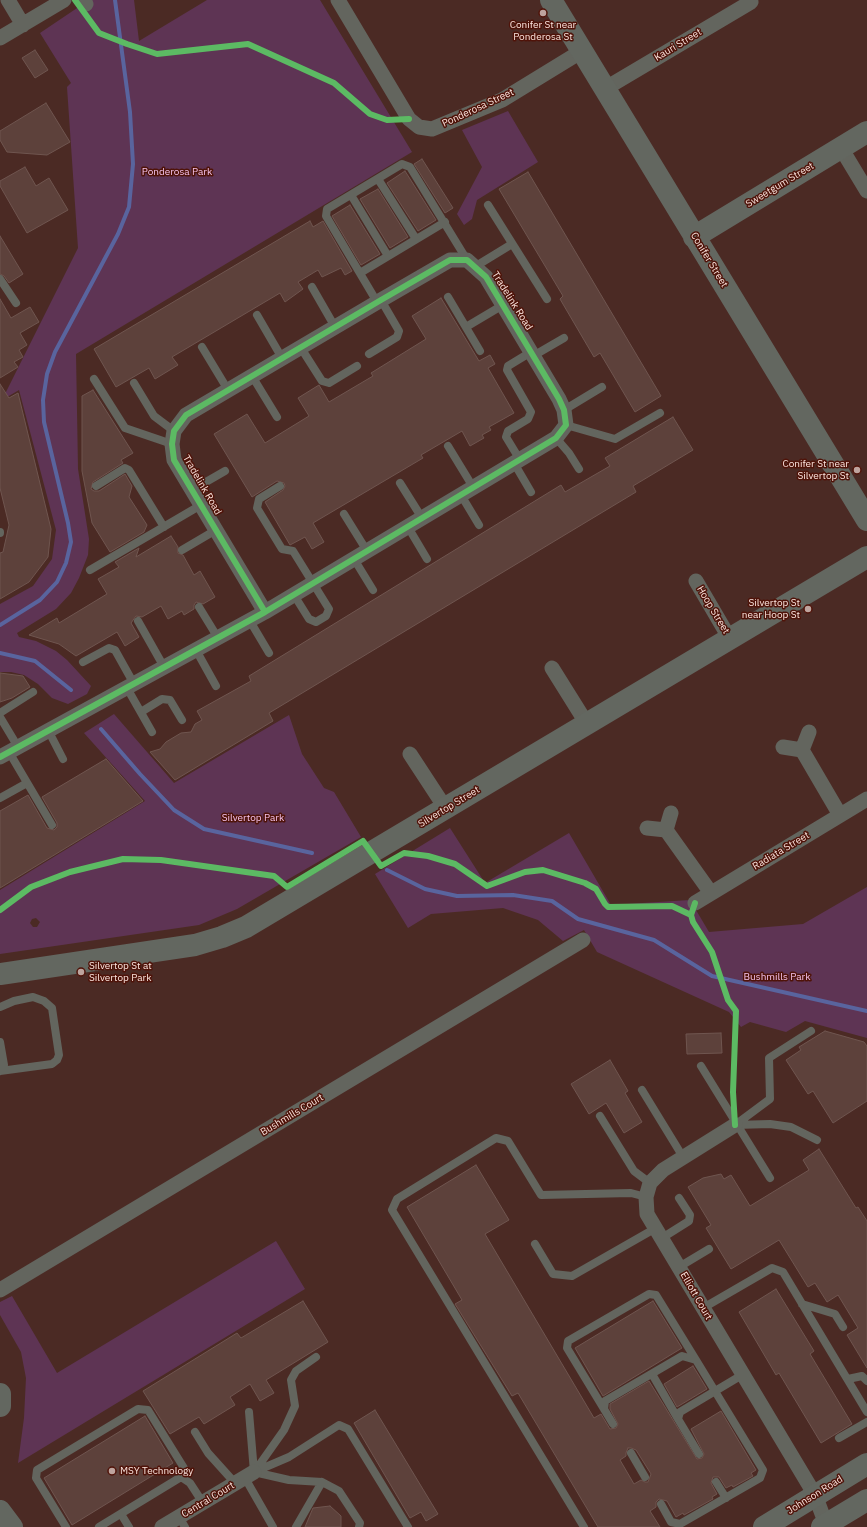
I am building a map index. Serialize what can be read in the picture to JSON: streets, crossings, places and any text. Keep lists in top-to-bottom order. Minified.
{"streets":{"street":["Kauri Street","Ponderosa Street","Sweetgum Street","Conifer Street","Tradelink Road","Hoop Street","Silvertop Street","Radiata Street","Bushmills Court","Elliott Court","Johnson Road","Central Court"]},"crossings":[["Kauri Street","Conifer Street"],["Ponderosa Street","Conifer Street"],["Sweetgum Street","Conifer Street"],["Hoop Street","Silvertop Street"],["Elliott Court","Johnson Road"]],"parks":["Ponderosa Park","Silvertop Park","Bushmills Park"],"places":["Conifer St near Ponderosa St","Conifer St near Silvertop St","Silvertop St near Hoop St","Silvertop St at Silvertop Park","MSY Technology"]}
